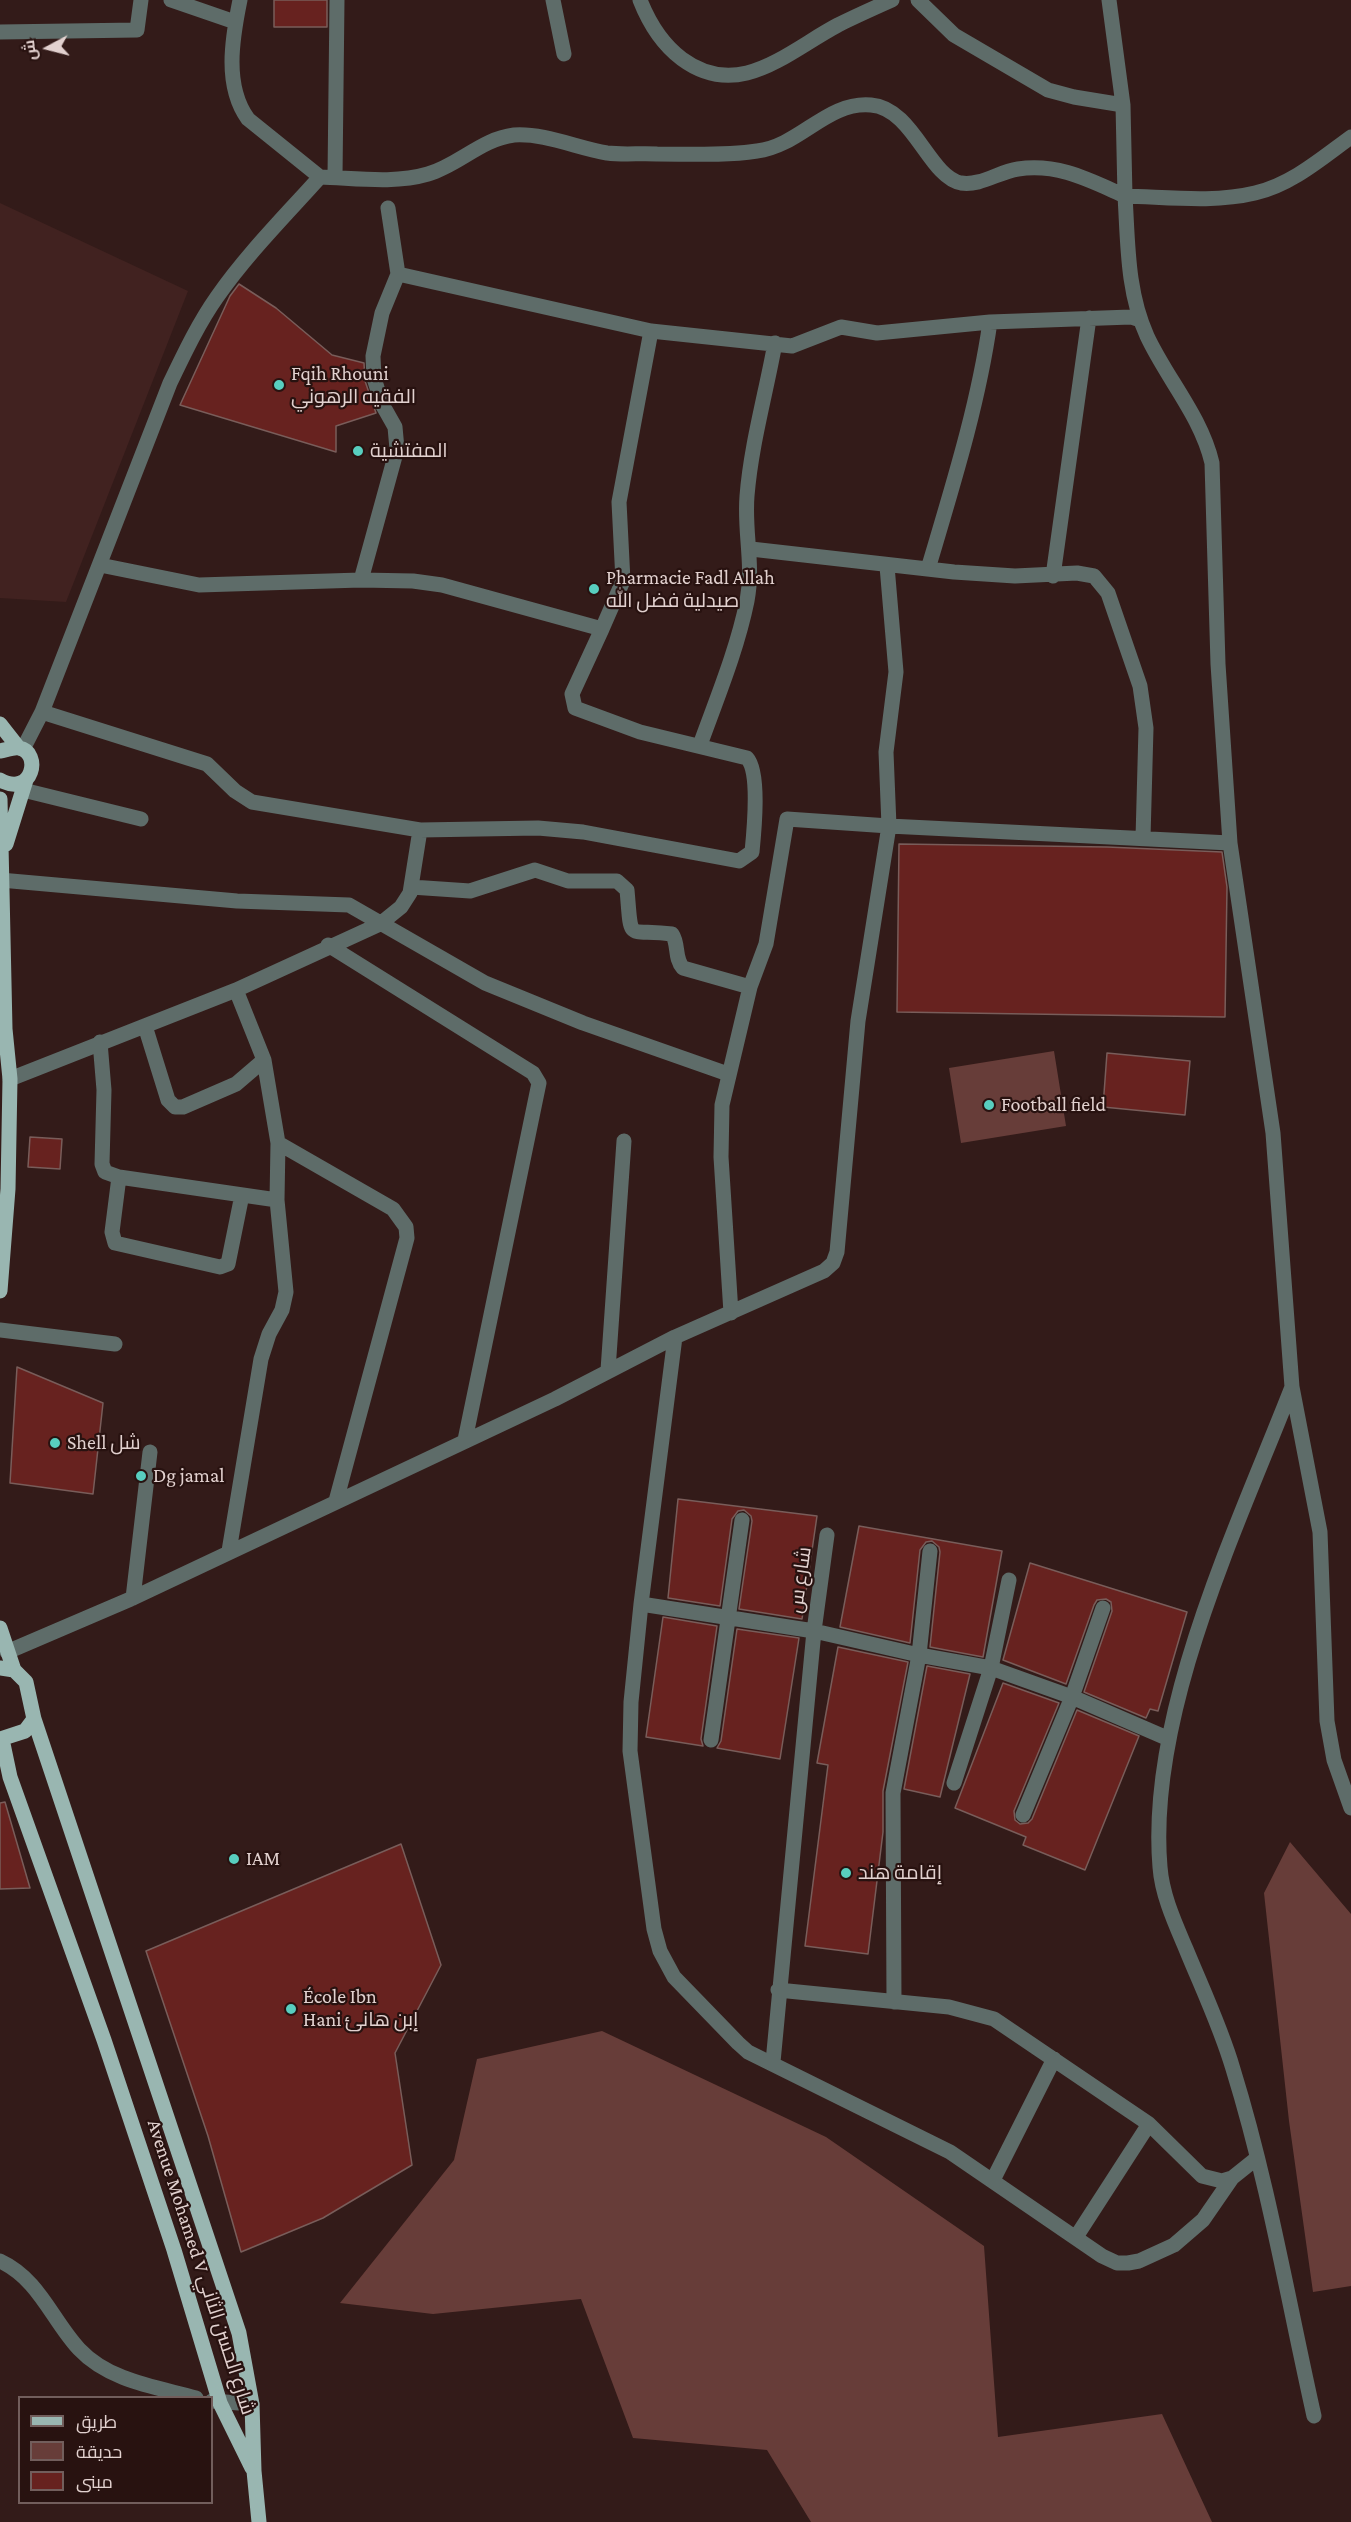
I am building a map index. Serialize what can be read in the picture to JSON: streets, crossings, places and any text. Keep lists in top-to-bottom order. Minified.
{"streets":{"main road":["Avenue Mohamed V شارع الحسن الثاني"],"street":["شارع س"]},"places":["Fqih Rhouni الفقيه الرهوني","المفتشية","Pharmacie Fadl Allah صيدلية فضل الله","Football field","Shell شل","Dg jamal","IAM","إقامة هند","École Ibn Hani إبن هانئ"],"legend":["طريق","حديقة","مبنى"],"north":"left"}
